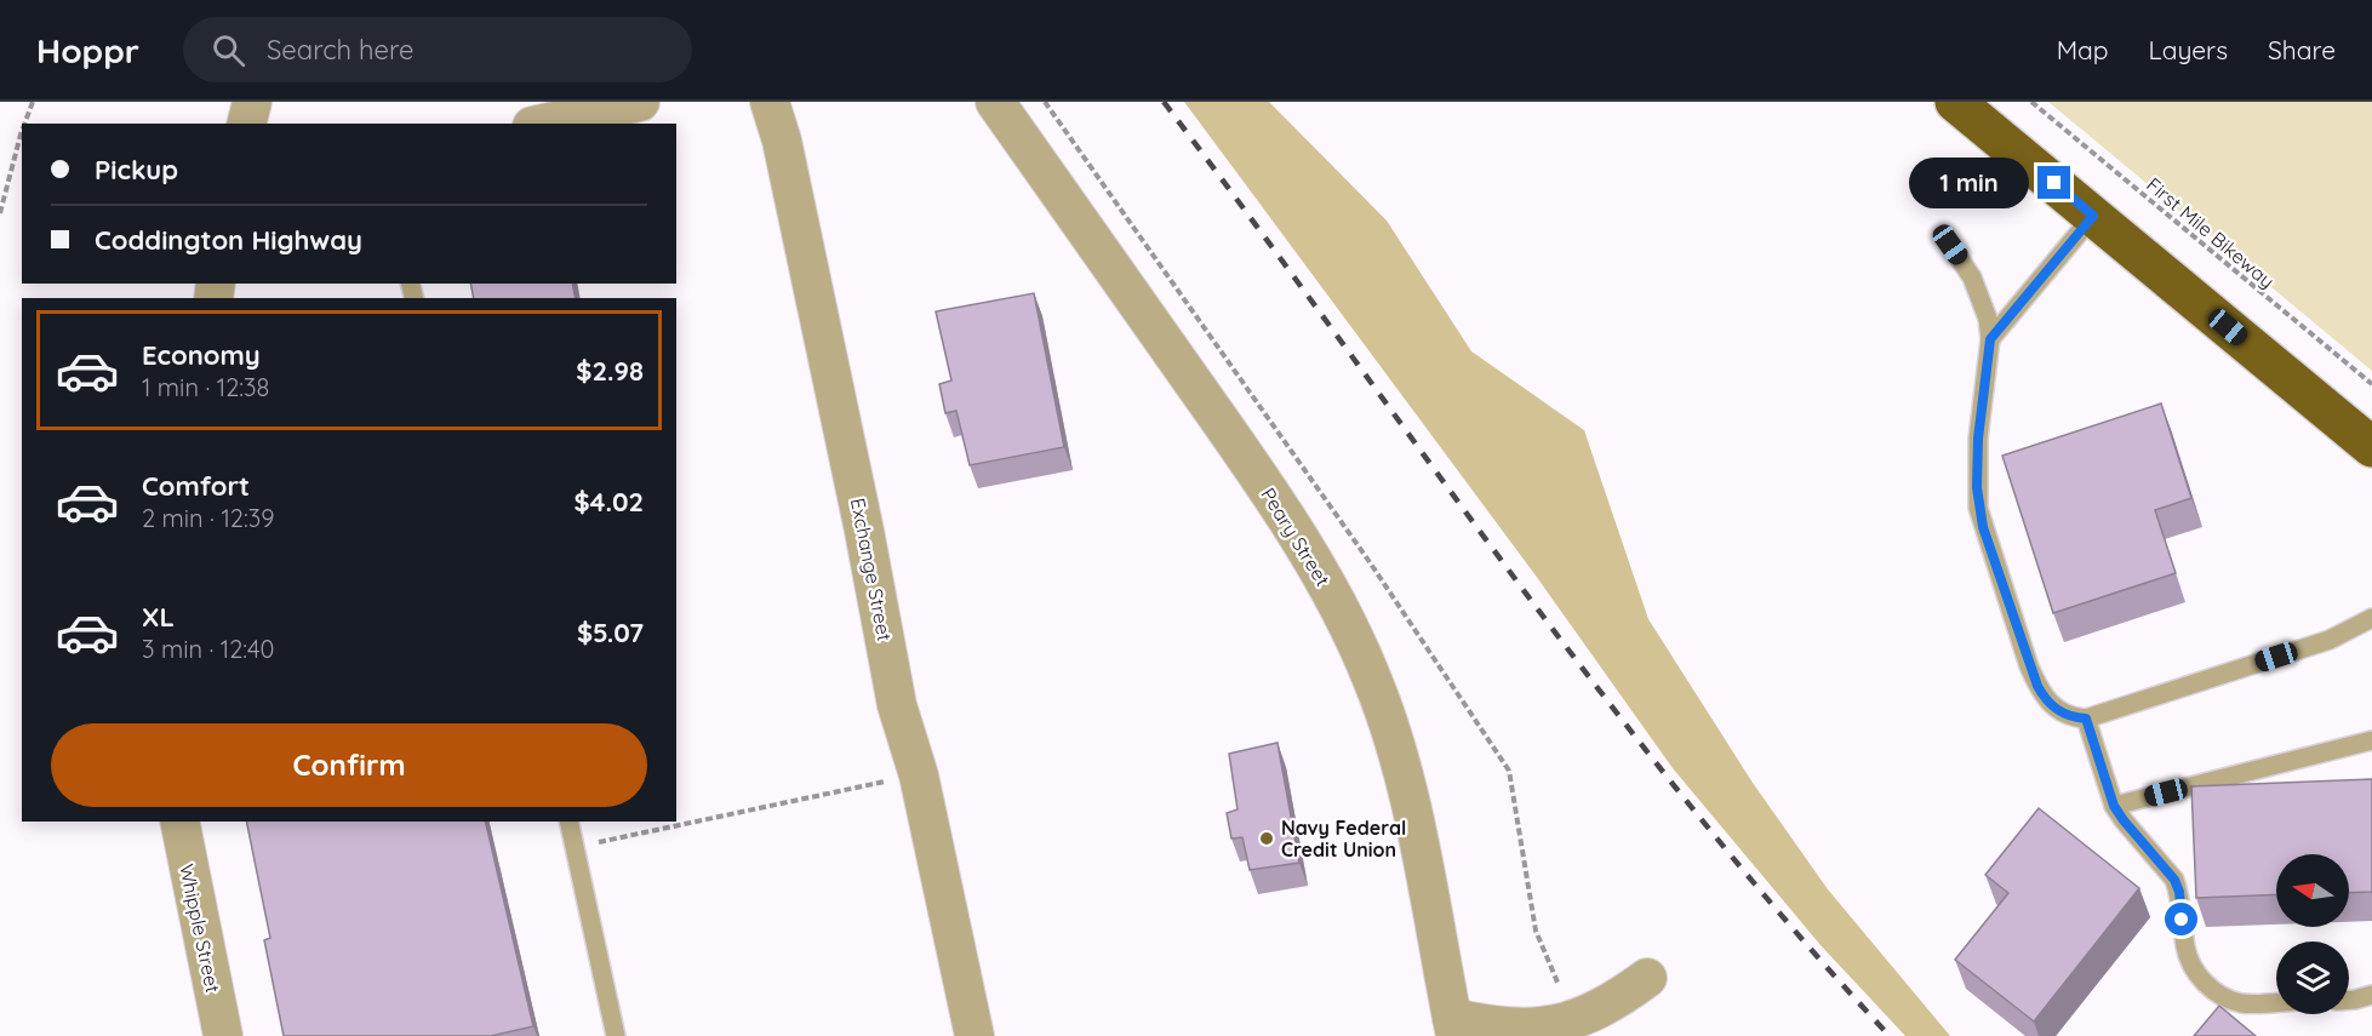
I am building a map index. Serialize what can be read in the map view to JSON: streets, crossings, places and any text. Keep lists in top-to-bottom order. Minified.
{"streets":{"street":["Peary Street","Exchange Street","Whipple Street"],"path":["First Mile Bikeway"]},"places":["Navy Federal Credit Union"],"north":"left","page":{"header":"Hoppr","search":"Search here","nav":["Map","Layers","Share"],"banner":["Pickup","Coddington Highway"],"bubble":"1 min","list":[{"name":"Economy","note":"1 min · 12:38","value":"$2.98"},{"name":"Comfort","note":"2 min · 12:39","value":"$4.02"},{"name":"XL","note":"3 min · 12:40","value":"$5.07"}],"buttons":"Confirm"}}
